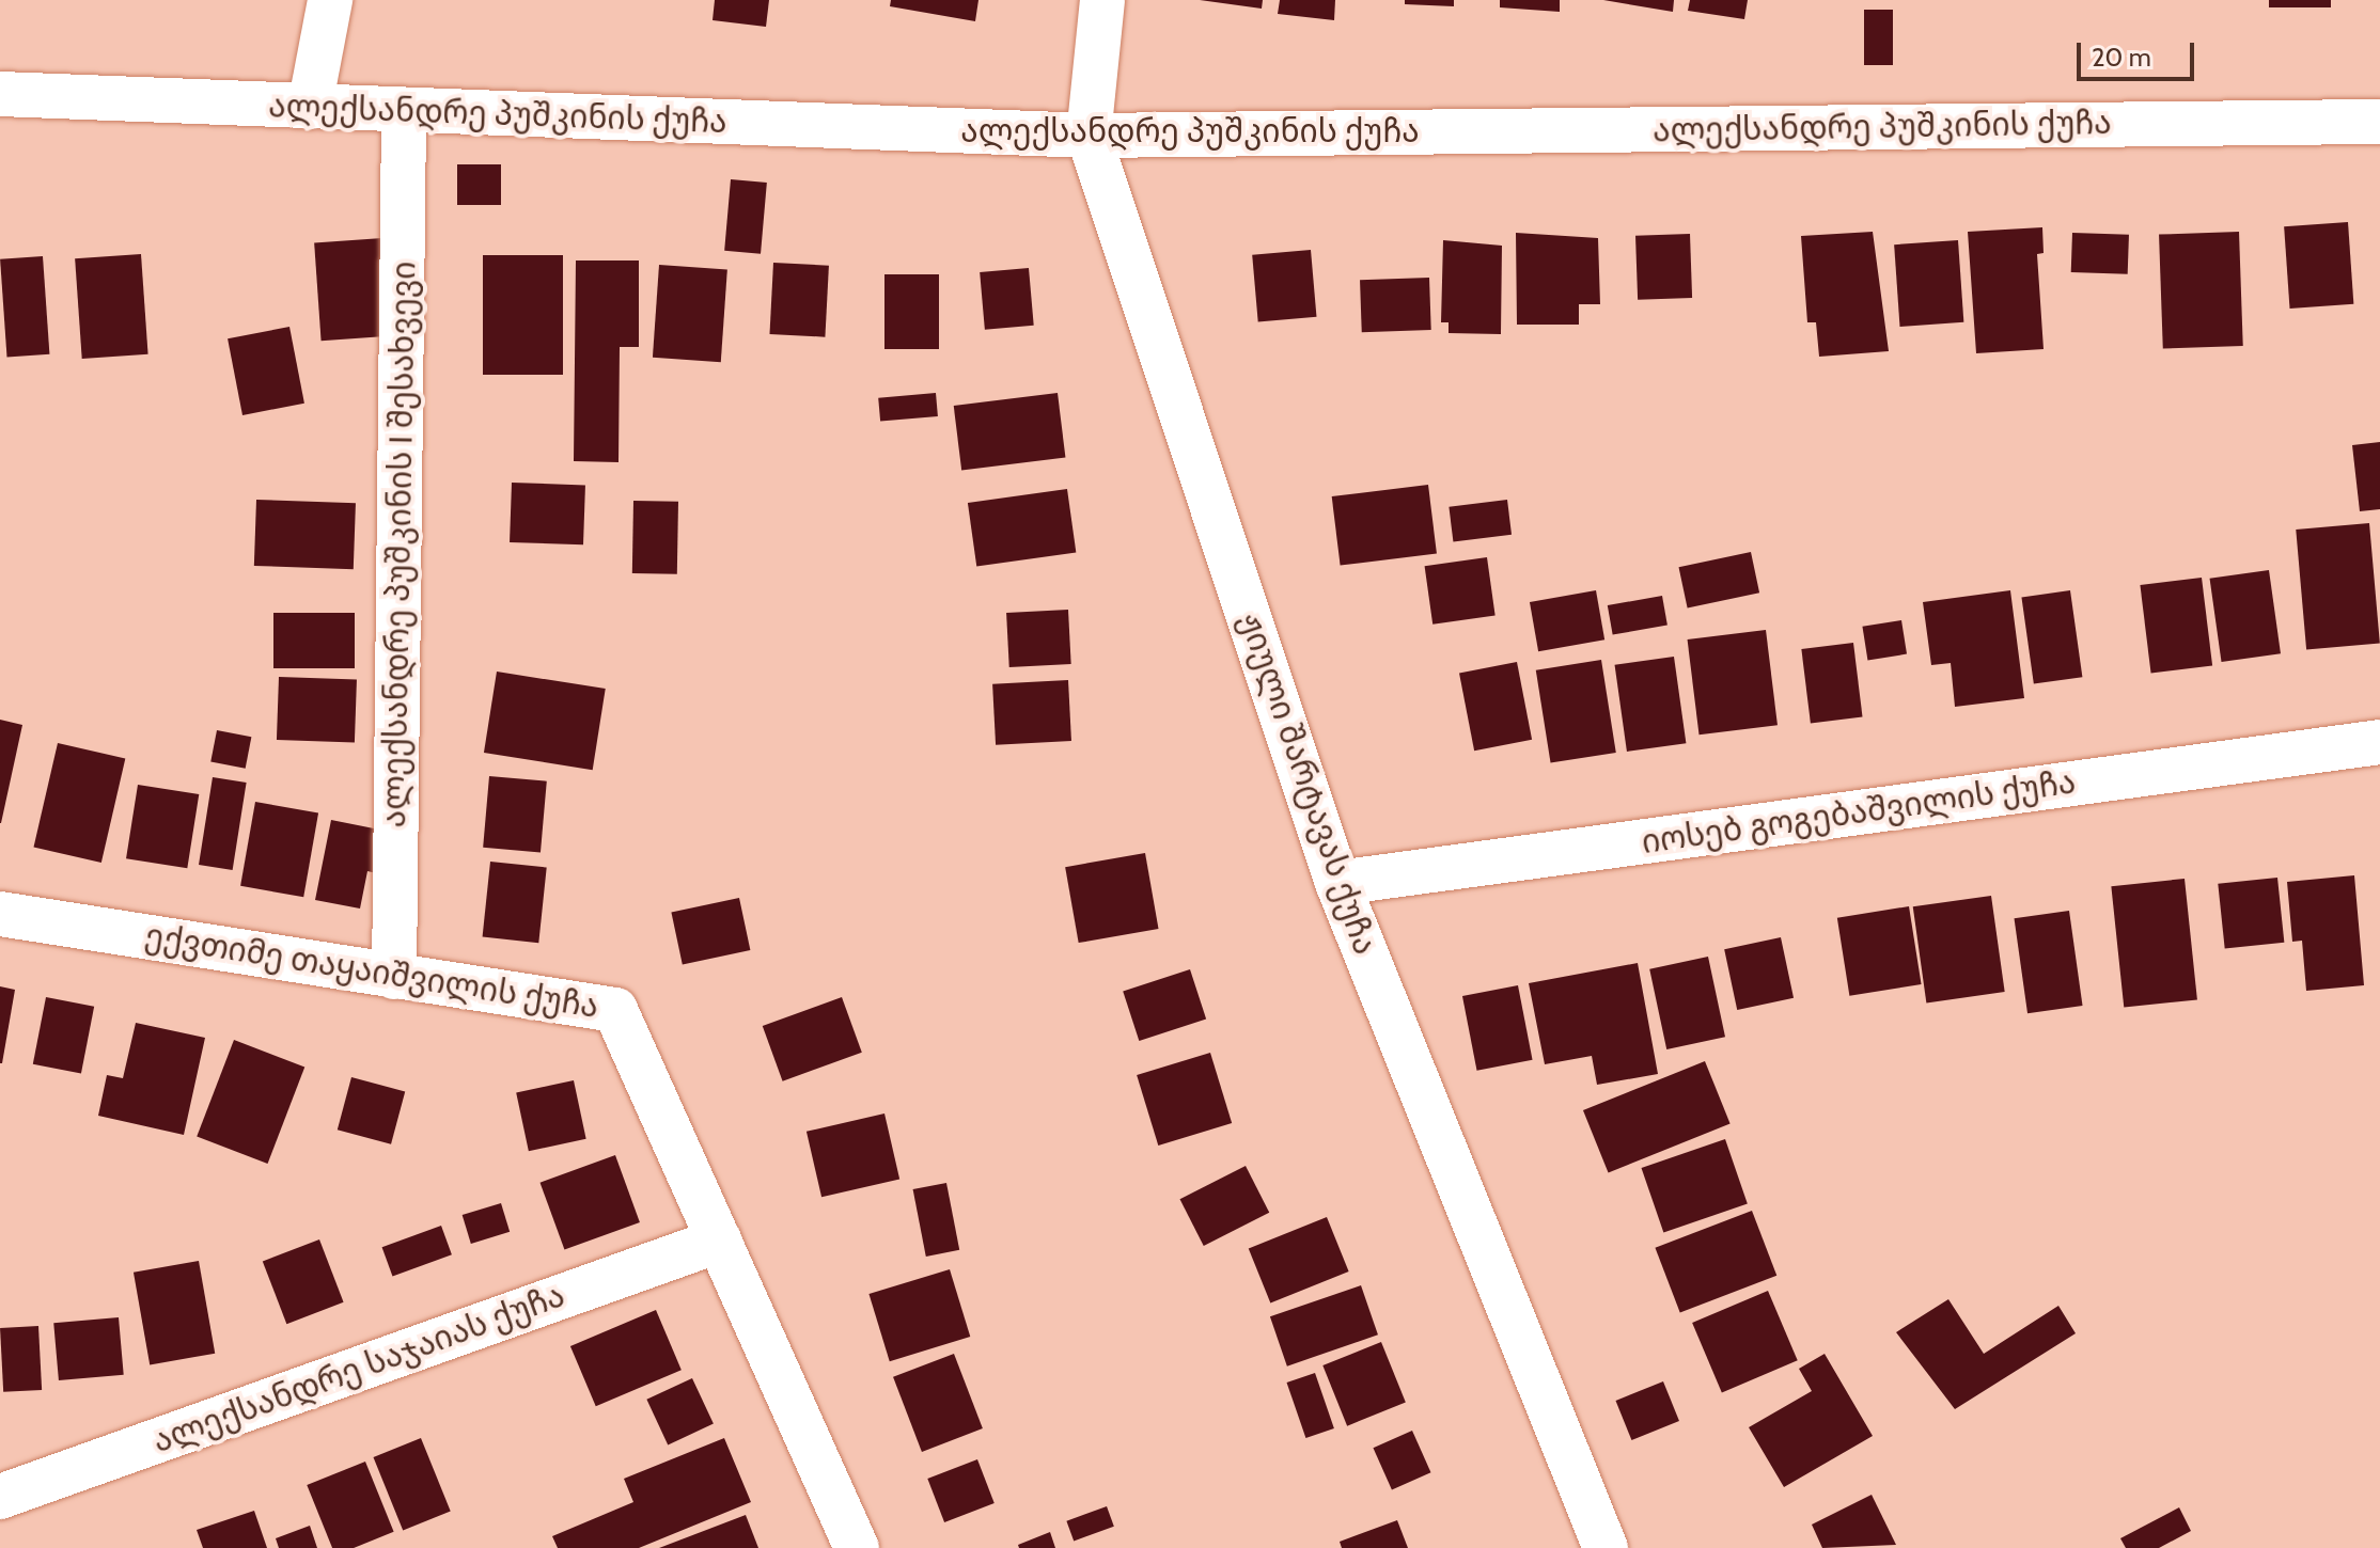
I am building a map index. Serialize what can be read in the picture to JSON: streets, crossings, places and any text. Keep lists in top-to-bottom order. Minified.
{"streets":{"street":["ალექსანდრე პუშკინის ქუჩა","ალექსანდრე პუშკინის I შესახვევი","ჟიული შარტავას ქუჩა","იოსებ გოგებაშვილის ქუჩა","ექვთიმე თაყაიშვილის ქუჩა","ალექსანდრე საჯაიას ქუჩა"]},"crossings":[["ალექსანდრე პუშკინის ქუჩა","ალექსანდრე პუშკინის I შესახვევი"],["ალექსანდრე პუშკინის ქუჩა","ჟიული შარტავას ქუჩა"],["ალექსანდრე პუშკინის I შესახვევი","ექვთიმე თაყაიშვილის ქუჩა"],["ჟიული შარტავას ქუჩა","იოსებ გოგებაშვილის ქუჩა"],["ექვთიმე თაყაიშვილის ქუჩა","ალექსანდრე საჯაიას ქუჩა"]],"scale_bar":"20 m"}
